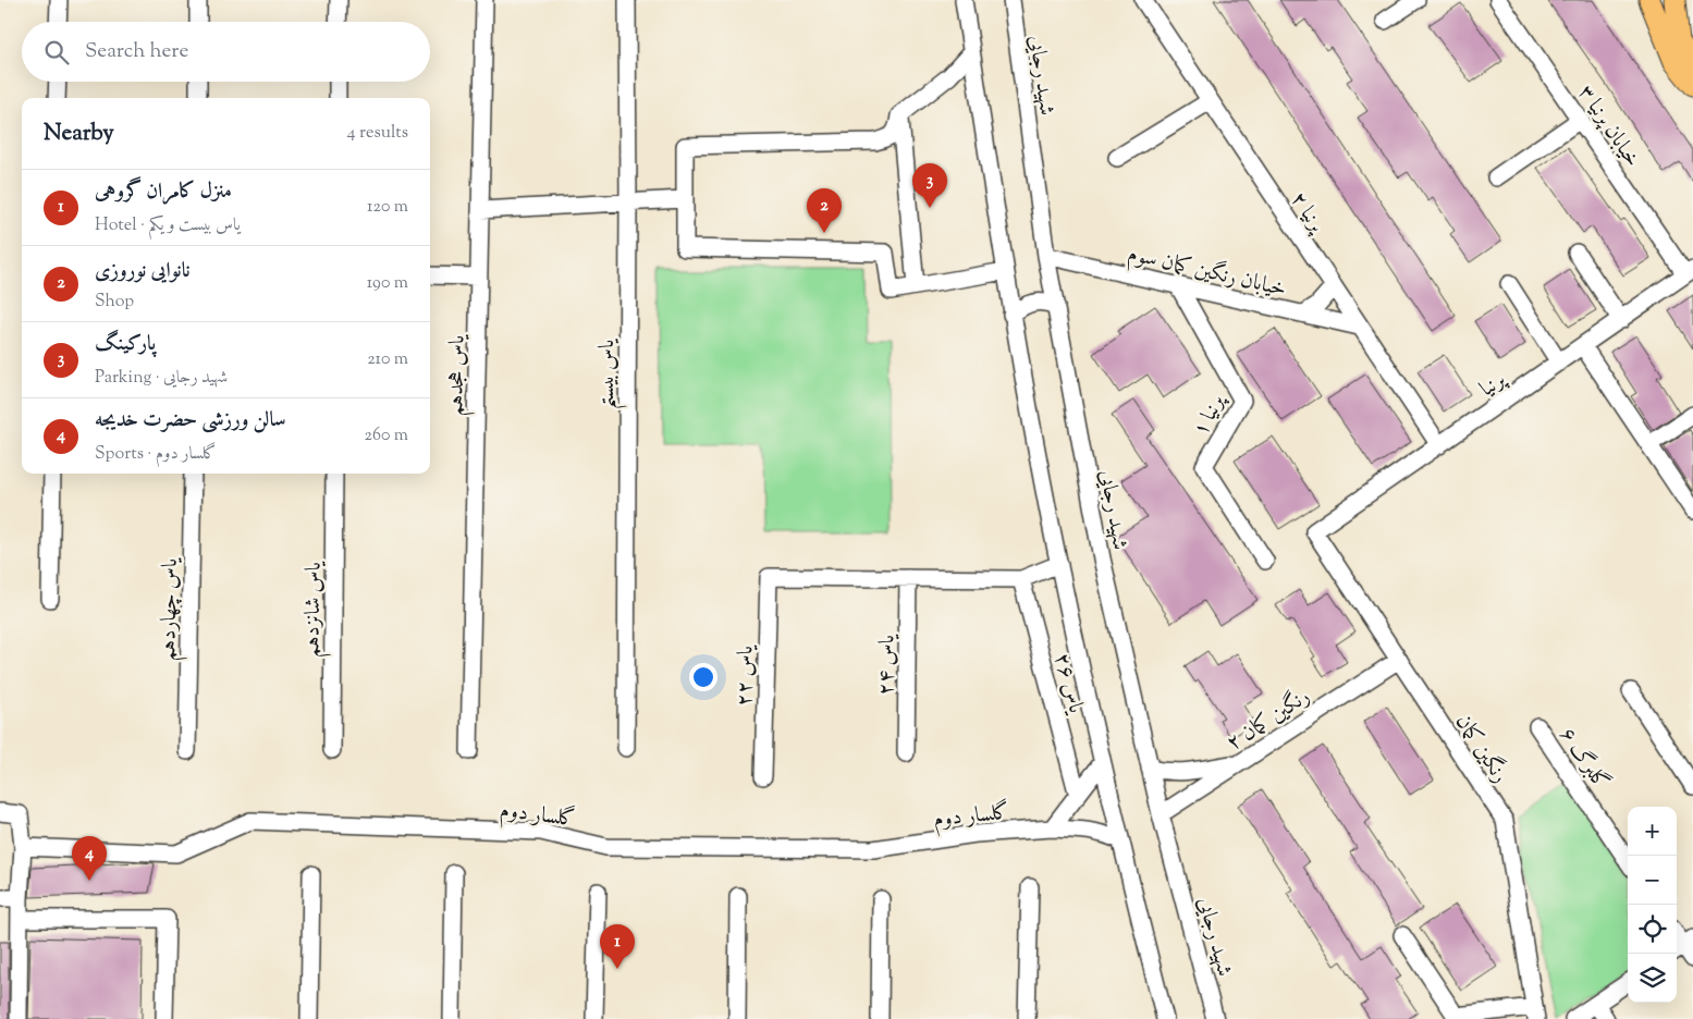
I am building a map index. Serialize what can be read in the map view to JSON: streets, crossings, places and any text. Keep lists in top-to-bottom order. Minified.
{"streets":{"street":["شهید رجایی","خیابان پرنیا ۳","پرنیا ۲","خیابان رنگین کمان سوم","یاس بیستم","یاس هجدهم","پرنیا","پرنیا ۱","یاس چهاردهم","یاس شانزدهم","یاس ۲۴","یاس ۲۲","یاس ۲۶","رنگین کمان ۲","رنگین کمان","گلبرگ ۶","گلسار دوم"]},"crossings":[["شهید رجایی","خیابان رنگین کمان سوم"],["شهید رجایی","رنگین کمان ۲"],["خیابان پرنیا ۳","پرنیا"],["پرنیا ۲","خیابان رنگین کمان سوم"],["پرنیا ۲","پرنیا"],["خیابان رنگین کمان سوم","پرنیا ۱"],["پرنیا","رنگین کمان"],["یاس ۲۴","یاس ۲۲"],["رنگین کمان ۲","رنگین کمان"]],"page":{"search":"Search here","heading":["Nearby","4 results"],"pins":["3","2","4","1"],"list":[{"mark":"1","name":"منزل کامران گروهی","note":"Hotel · یاس بیست و یکم","value":"120 m"},{"mark":"2","name":"نانوایی نوروزی","note":"Shop","value":"190 m"},{"mark":"3","name":"پارکینگ","note":"Parking · شهید رجایی","value":"210 m"},{"mark":"4","name":"سالن ورزشی حضرت خدیجه","note":"Sports · گلسار دوم","value":"260 m"}],"map_buttons":["+","−"]}}
